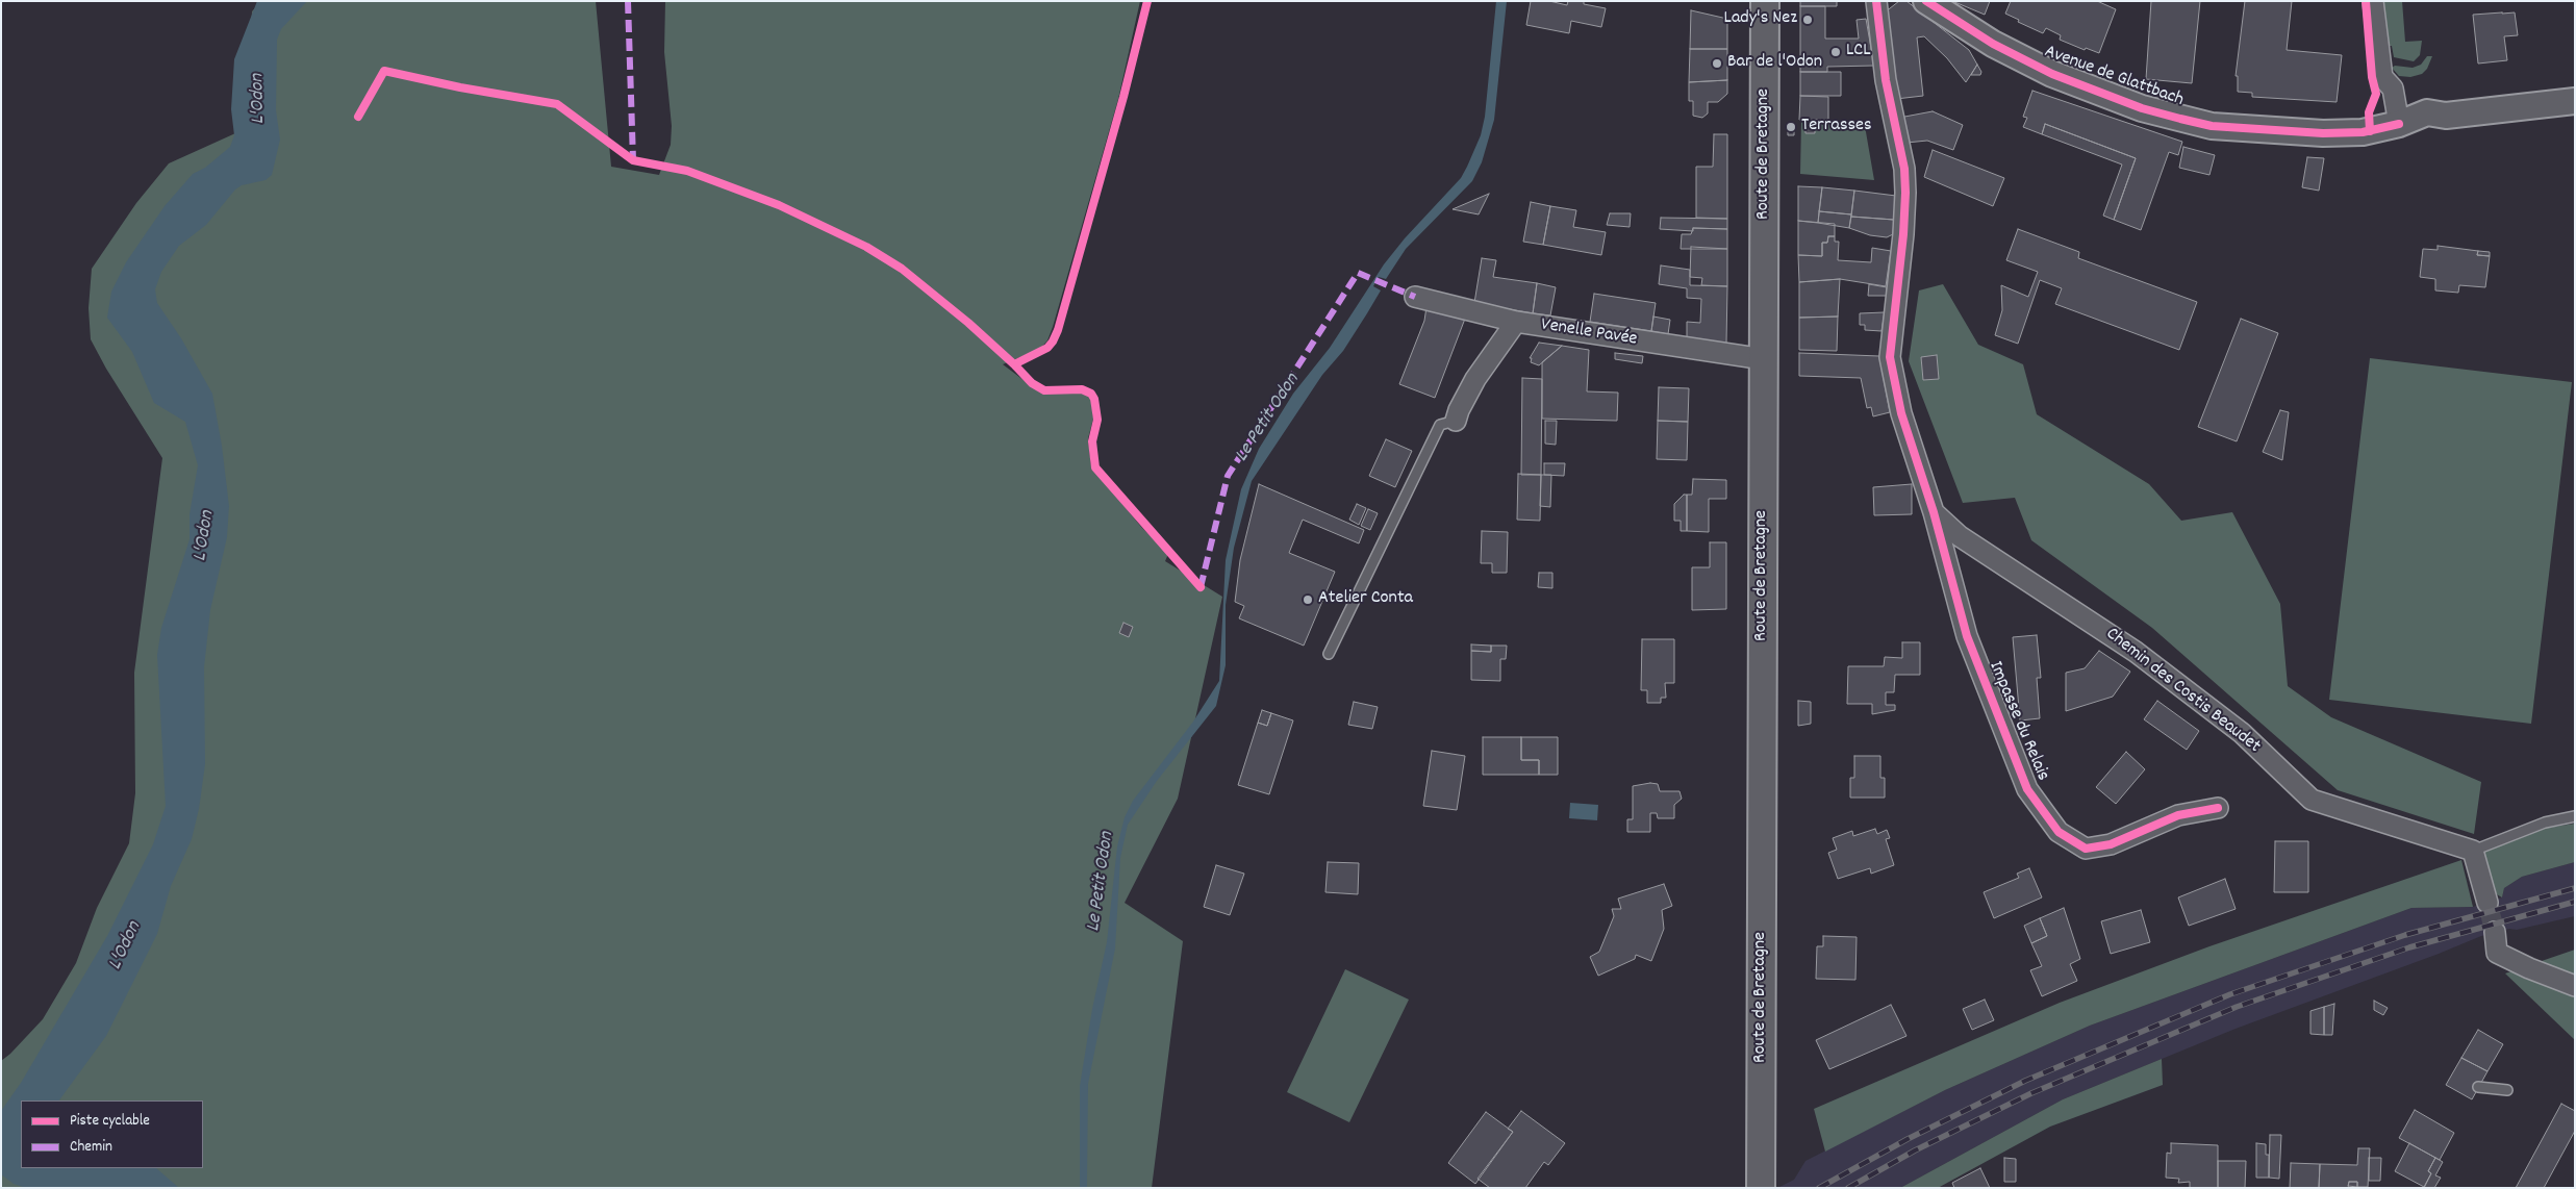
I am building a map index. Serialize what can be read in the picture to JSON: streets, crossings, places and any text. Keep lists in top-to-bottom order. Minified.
{"streets":{"main road":["Route de Bretagne"],"street":["Avenue de Glattbach","Venelle Pavée","Chemin des Costis Beaudet","Impasse du Relais"]},"crossings":[["Route de Bretagne","Venelle Pavée"],["Chemin des Costis Beaudet","Impasse du Relais"]],"water":["L'Odon","Le Petit Odon"],"places":["Lady's Nez","LCL","Bar de l'Odon","Terrasses","Atelier Conta"],"legend":["Piste cyclable","Chemin"]}
